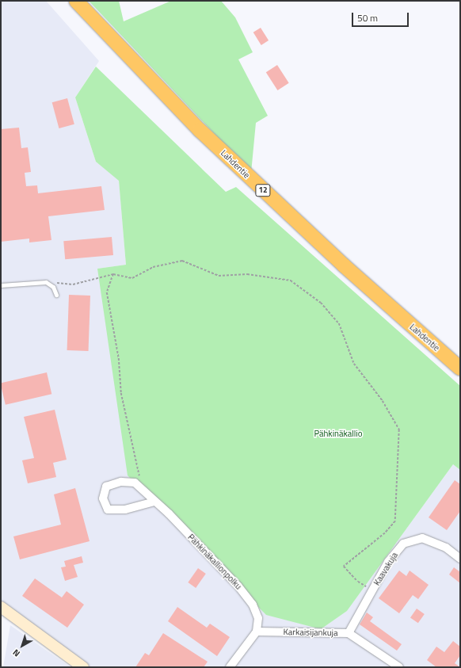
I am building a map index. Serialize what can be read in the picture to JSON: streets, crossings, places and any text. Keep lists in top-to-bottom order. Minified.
{"streets":{"highway":["Lahdentie","12"],"street":["Pähkinäkallionpolku","Kaavakuja","Karkaisijankuja"]},"crossings":[["Pähkinäkallionpolku","Karkaisijankuja"],["Kaavakuja","Karkaisijankuja"]],"parks":["Pähkinäkallio"],"scale_bar":"50 m","north":"bottom left"}
